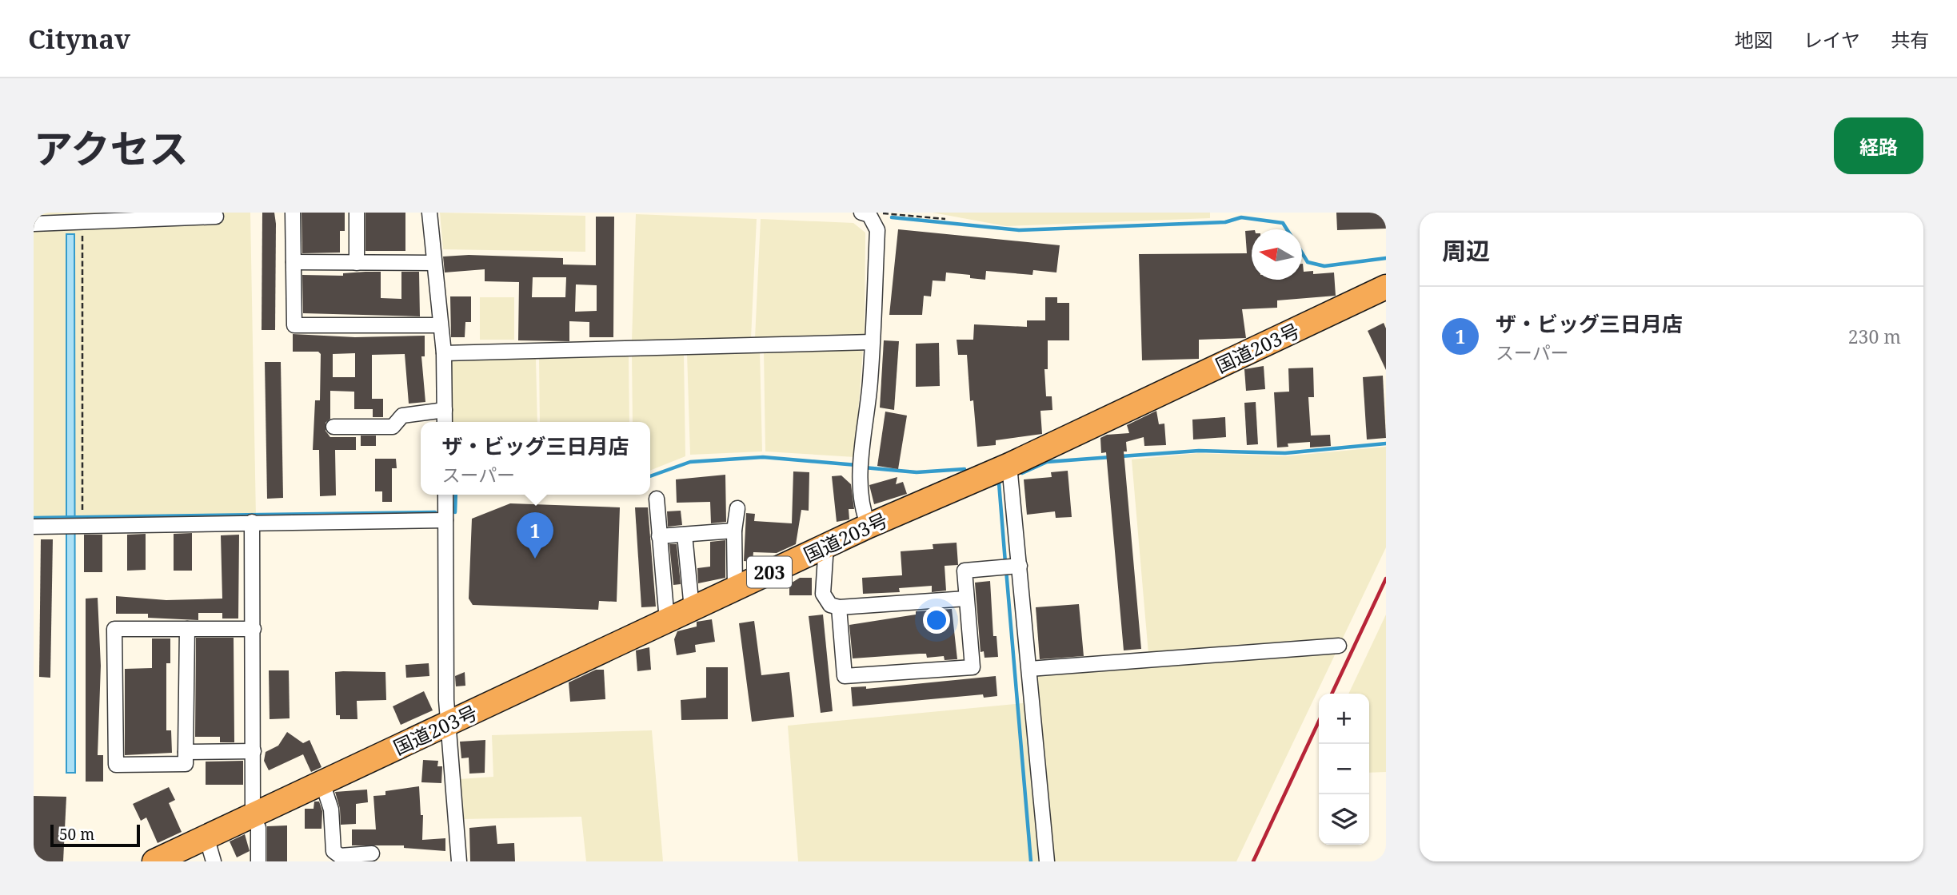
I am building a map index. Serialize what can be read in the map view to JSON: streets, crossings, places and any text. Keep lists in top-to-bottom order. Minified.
{"streets":{"highway":["国道203号","203"]},"scale_bar":"50 m","north":"left","page":{"header":"Citynav","nav":["地図","レイヤ","共有"],"title":"アクセス","buttons":"経路","heading":"周辺","list":[{"mark":"1","name":"ザ・ビッグ三日月店","note":"スーパー","value":"230 m"}],"popup":["ザ・ビッグ三日月店","スーパー"],"pins":"1","map_buttons":["+","−"],"scale":"50 m"}}
